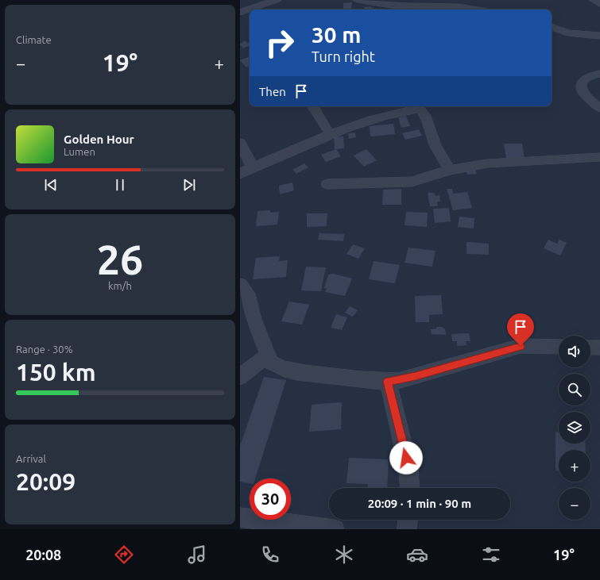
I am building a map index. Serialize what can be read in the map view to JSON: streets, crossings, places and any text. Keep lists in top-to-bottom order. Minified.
{"page":{"tile":["Climate",["26","km/h"],["Range · 30%","150 km"],["Arrival","20:09"]],"turn":["30 m","Turn right"],"heat":["−","19°","+"],"then":"Then","song":["Golden Hour","Lumen"],"map_buttons":["+","−"],"limit":"30","trip":"20:09 · 1 min · 90 m","tabs":["20:08","19°"]}}
